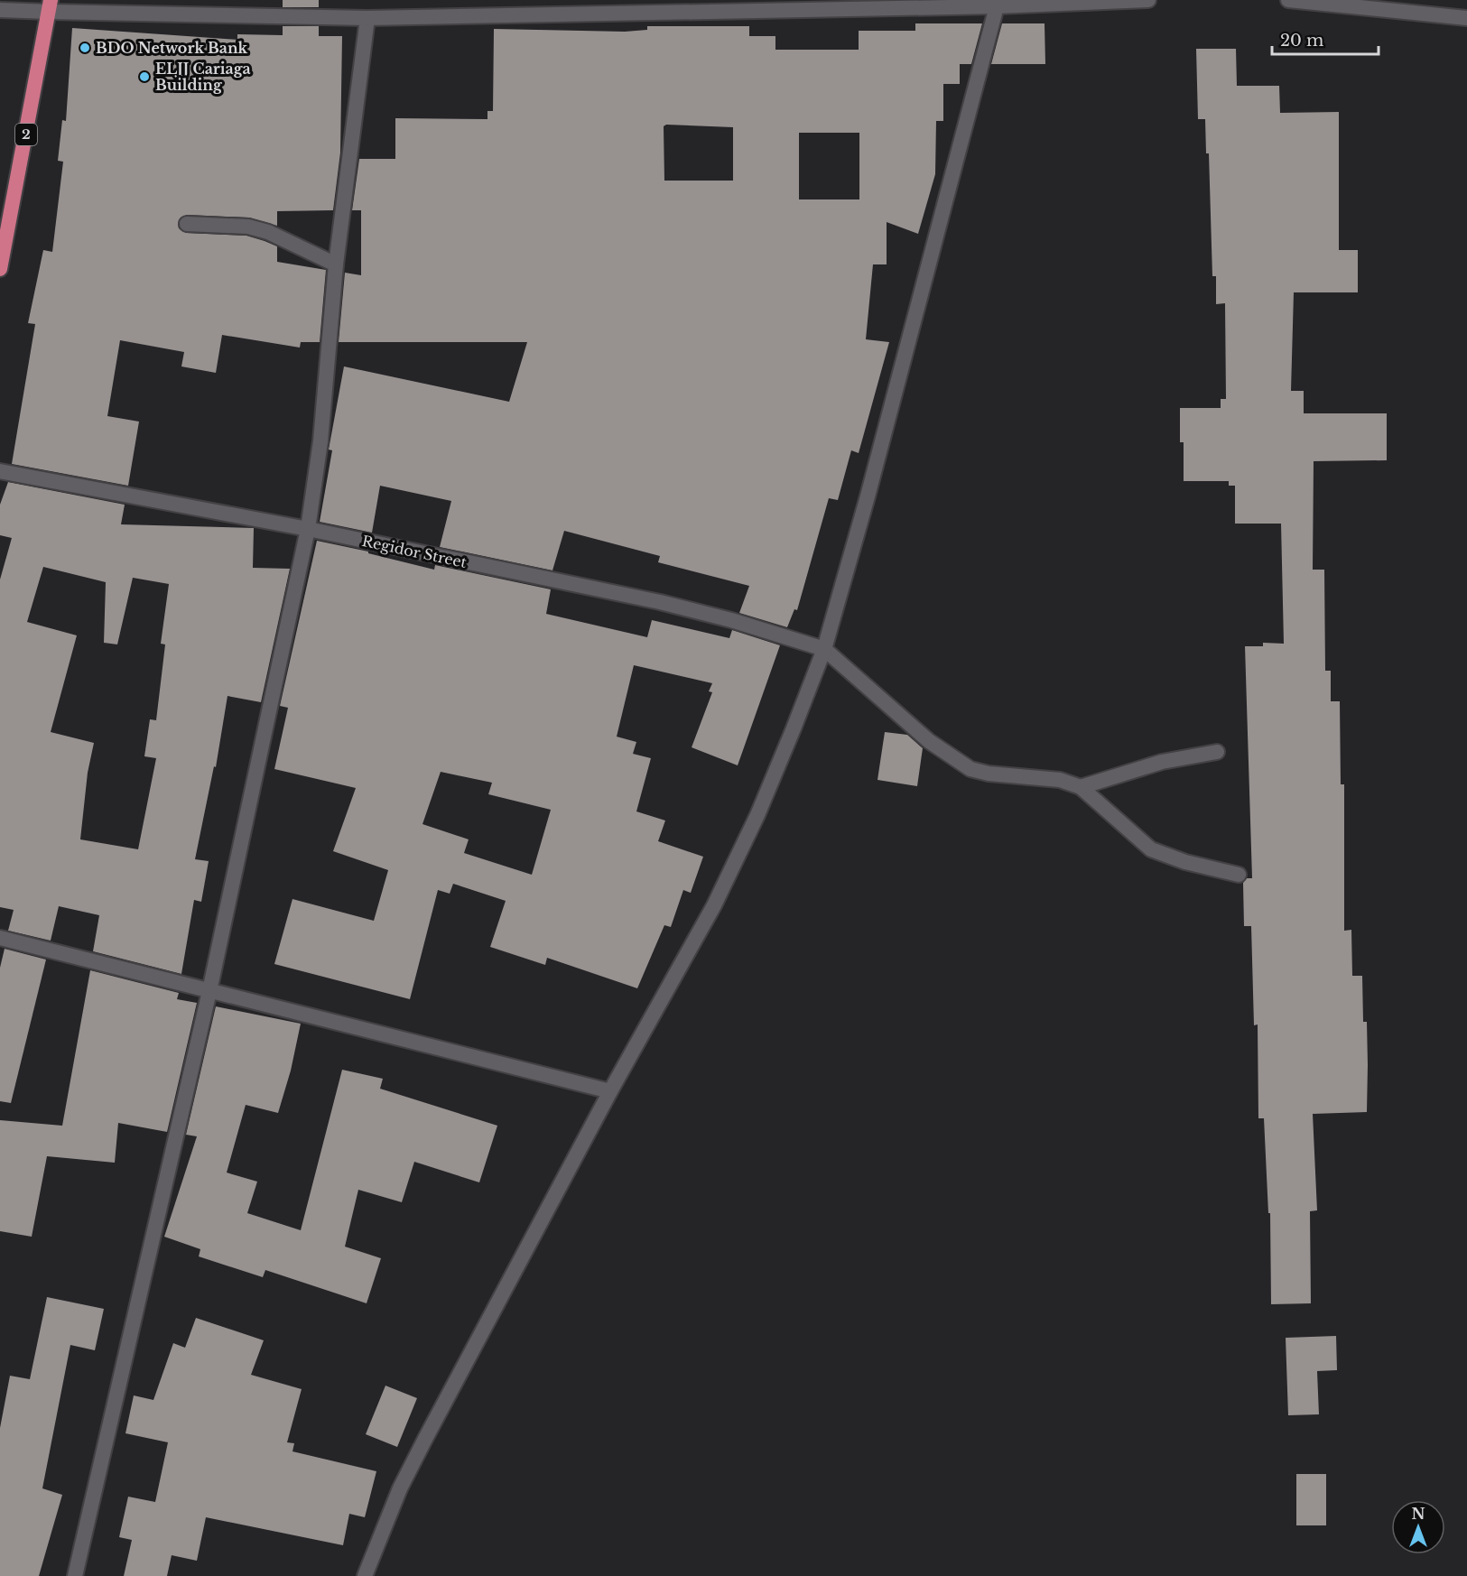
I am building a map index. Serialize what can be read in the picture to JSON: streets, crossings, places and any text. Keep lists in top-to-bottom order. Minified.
{"streets":{"highway":["2"],"street":["Regidor Street"]},"places":["BDO Network Bank","ELJJ Cariaga Building"],"scale_bar":"20 m","north":"top"}
